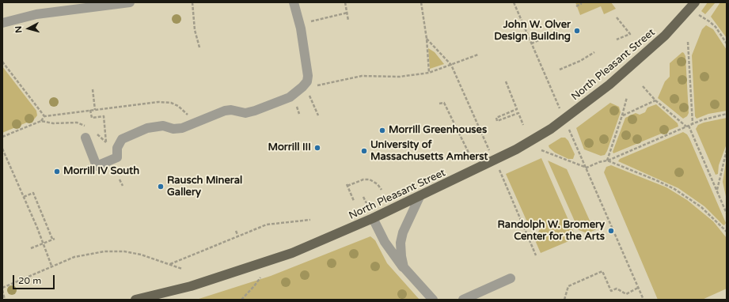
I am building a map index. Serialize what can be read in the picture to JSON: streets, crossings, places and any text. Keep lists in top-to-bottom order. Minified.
{"streets":{"main road":["North Pleasant Street"]},"places":["John W. Olver Design Building","Morrill Greenhouses","Morrill III","University of Massachusetts Amherst","Morrill IV South","Rausch Mineral Gallery","Randolph W. Bromery Center for the Arts"],"scale_bar":"20 m","north":"left"}
